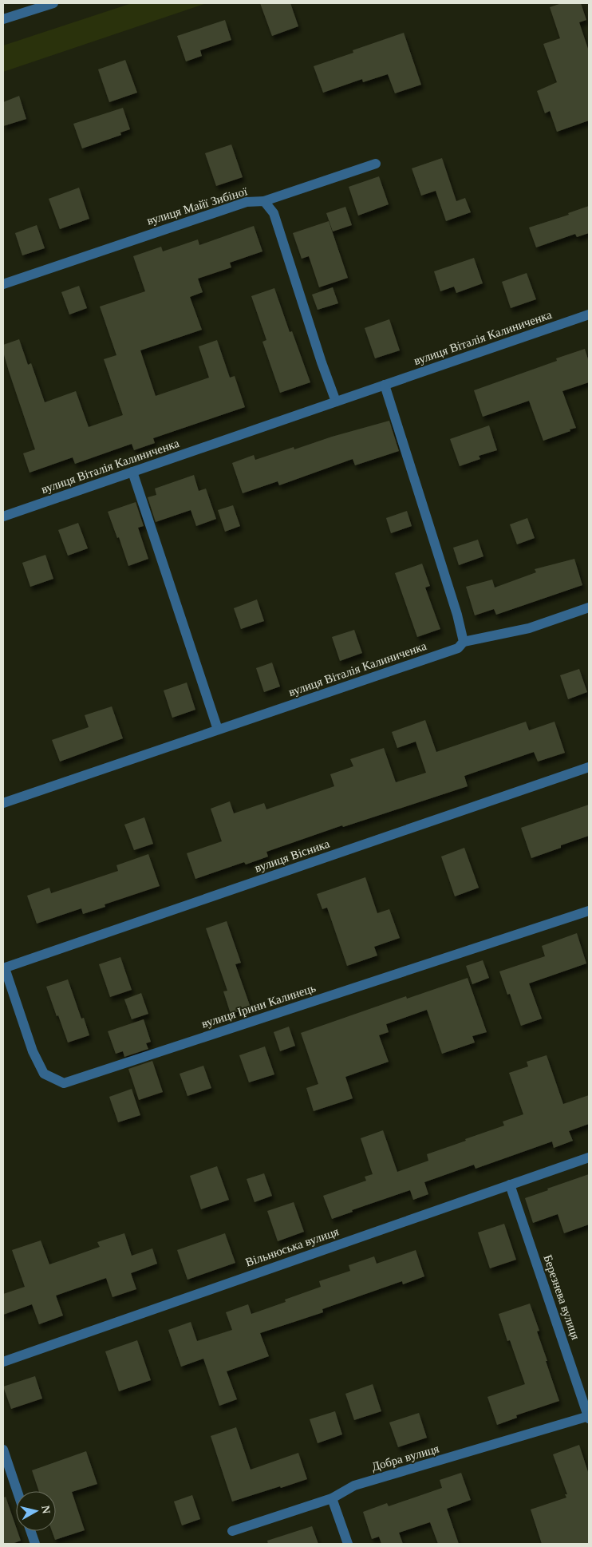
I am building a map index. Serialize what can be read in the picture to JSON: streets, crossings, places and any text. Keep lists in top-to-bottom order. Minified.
{"streets":{"street":["вулиця Майї Зибіної","вулиця Віталія Калиниченка","вулиця Вісника","вулиця Ірини Калинець","Вільнюська вулиця","Березнева вулиця","Добра вулиця"]},"crossings":[["вулиця Майї Зибіної","вулиця Віталія Калиниченка"],["вулиця Вісника","вулиця Ірини Калинець"],["Вільнюська вулиця","Березнева вулиця"],["Березнева вулиця","Добра вулиця"]],"north":"right"}
